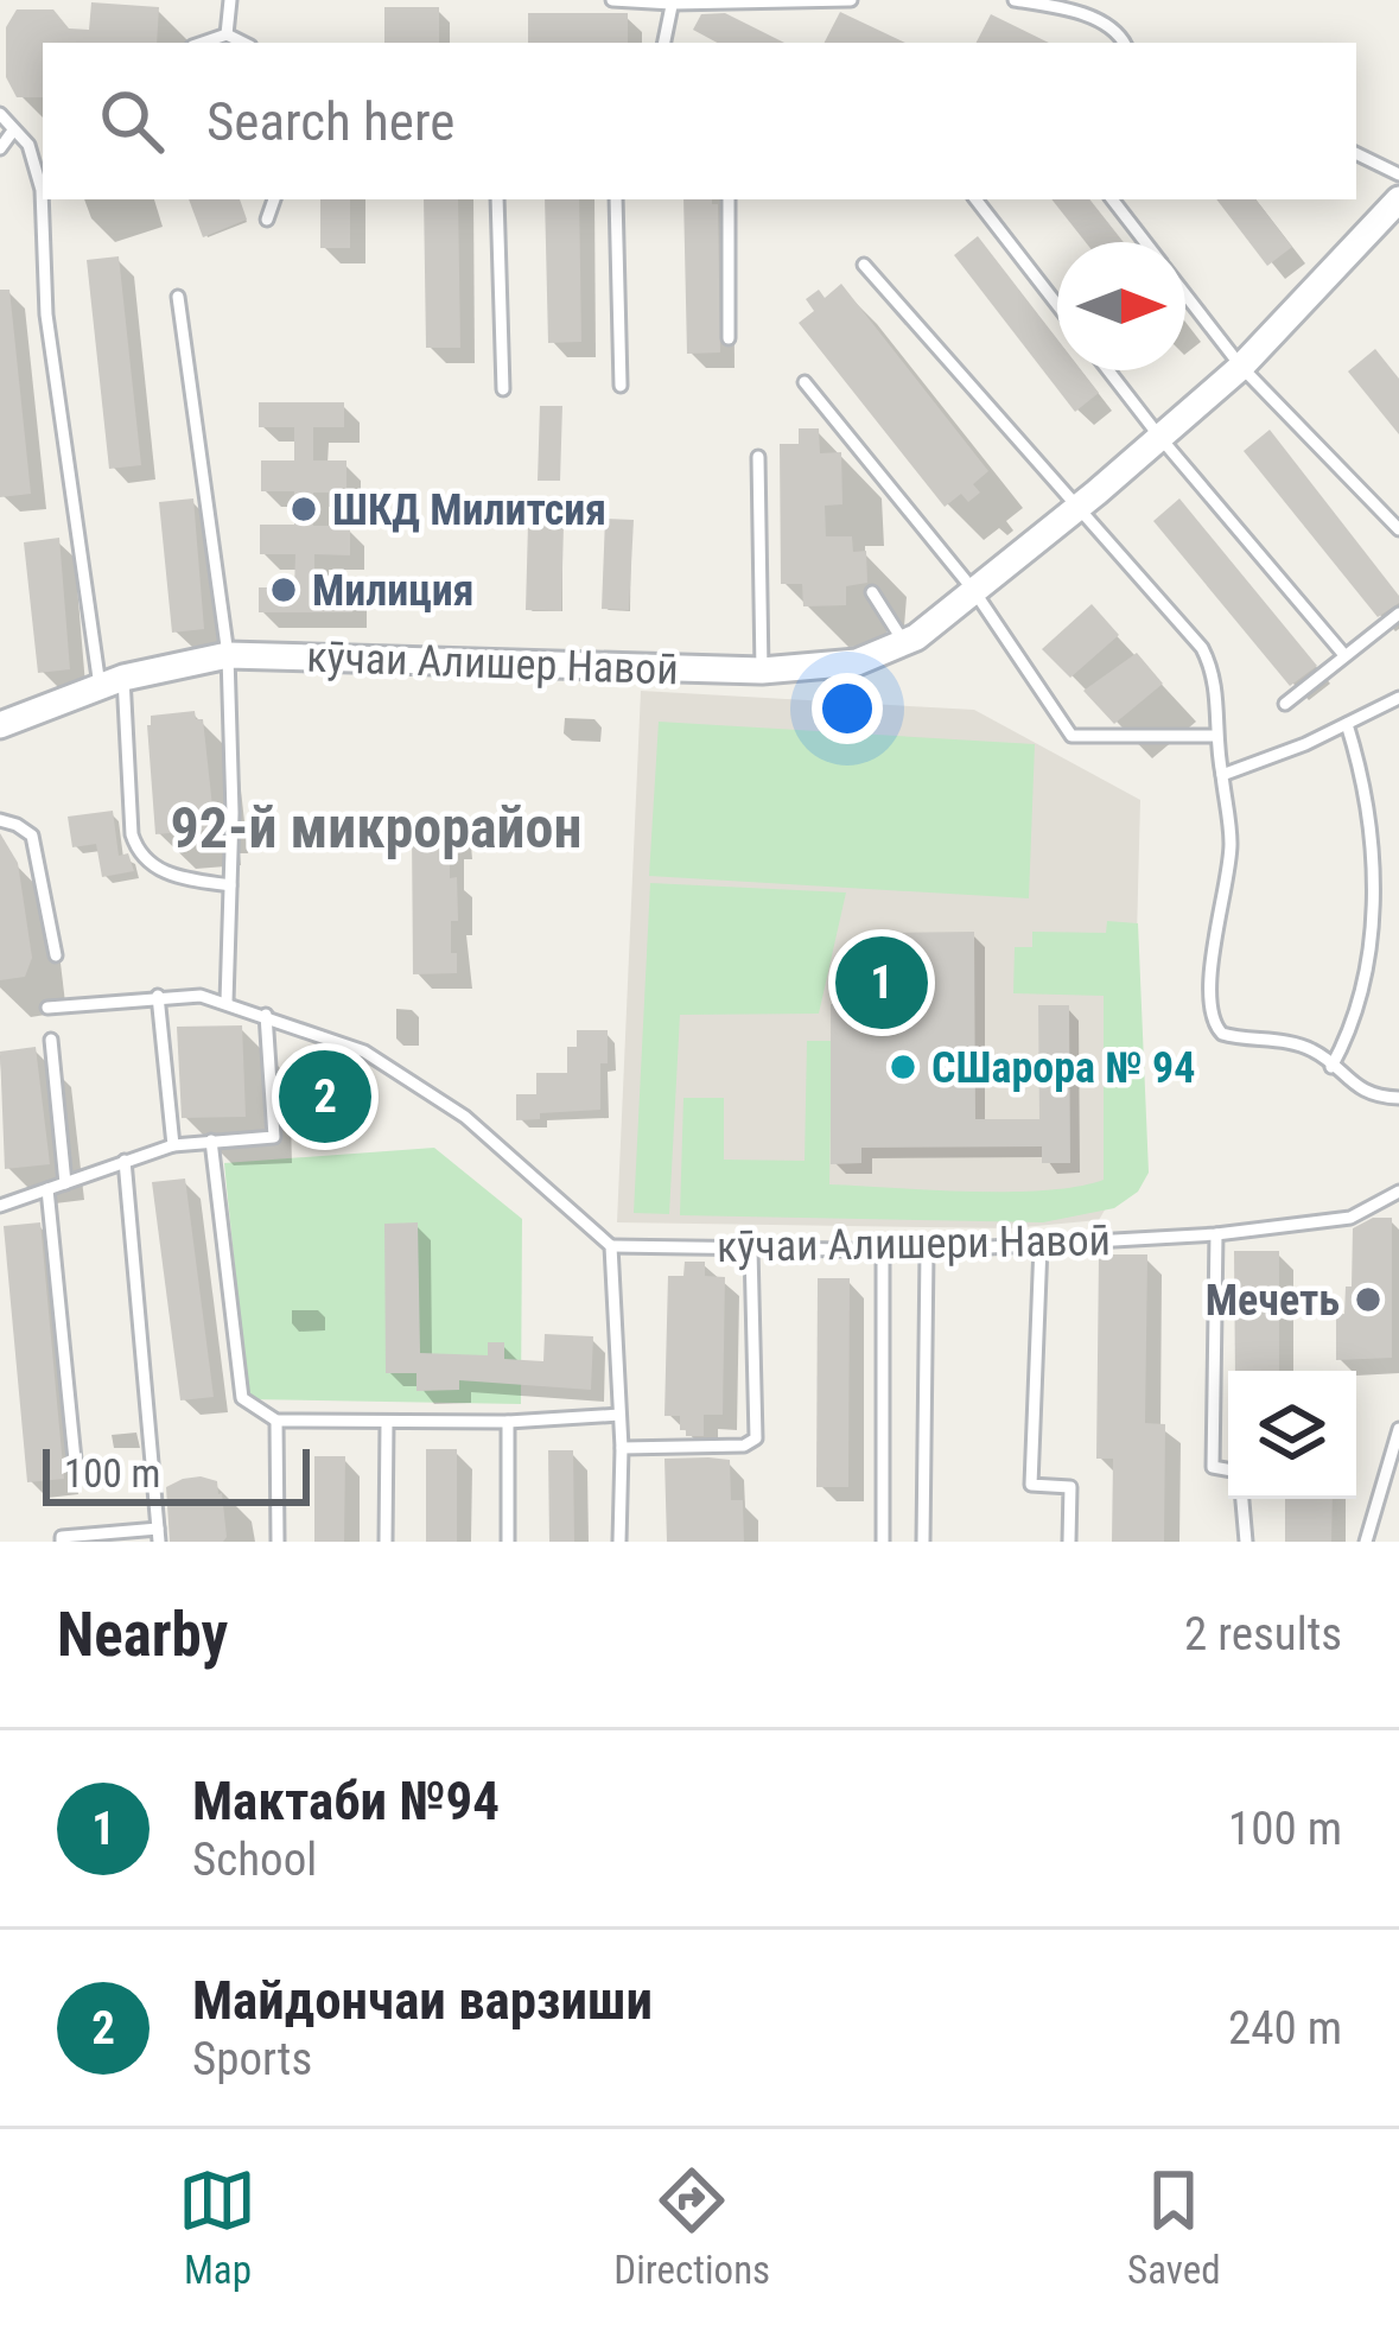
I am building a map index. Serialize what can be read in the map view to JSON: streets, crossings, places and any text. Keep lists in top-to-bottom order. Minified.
{"streets":{"street":["кӯчаи Алишер Навоӣ"],"lane":["кӯчаи Алишери Навоӣ"]},"districts":["92-й микрорайон"],"places":["ШКД Милитсия","Милиция","СШарора № 94","Мечеть"],"scale_bar":"100 m","north":"right","page":{"search":"Search here","pins":["1","2"],"scale":"100 m","heading":["Nearby","2 results"],"list":[{"mark":"1","name":"Мактаби №94","note":"School","value":"100 m"},{"mark":"2","name":"Майдончаи варзиши","note":"Sports","value":"240 m"}],"nav":["Map","Directions","Saved"]}}
